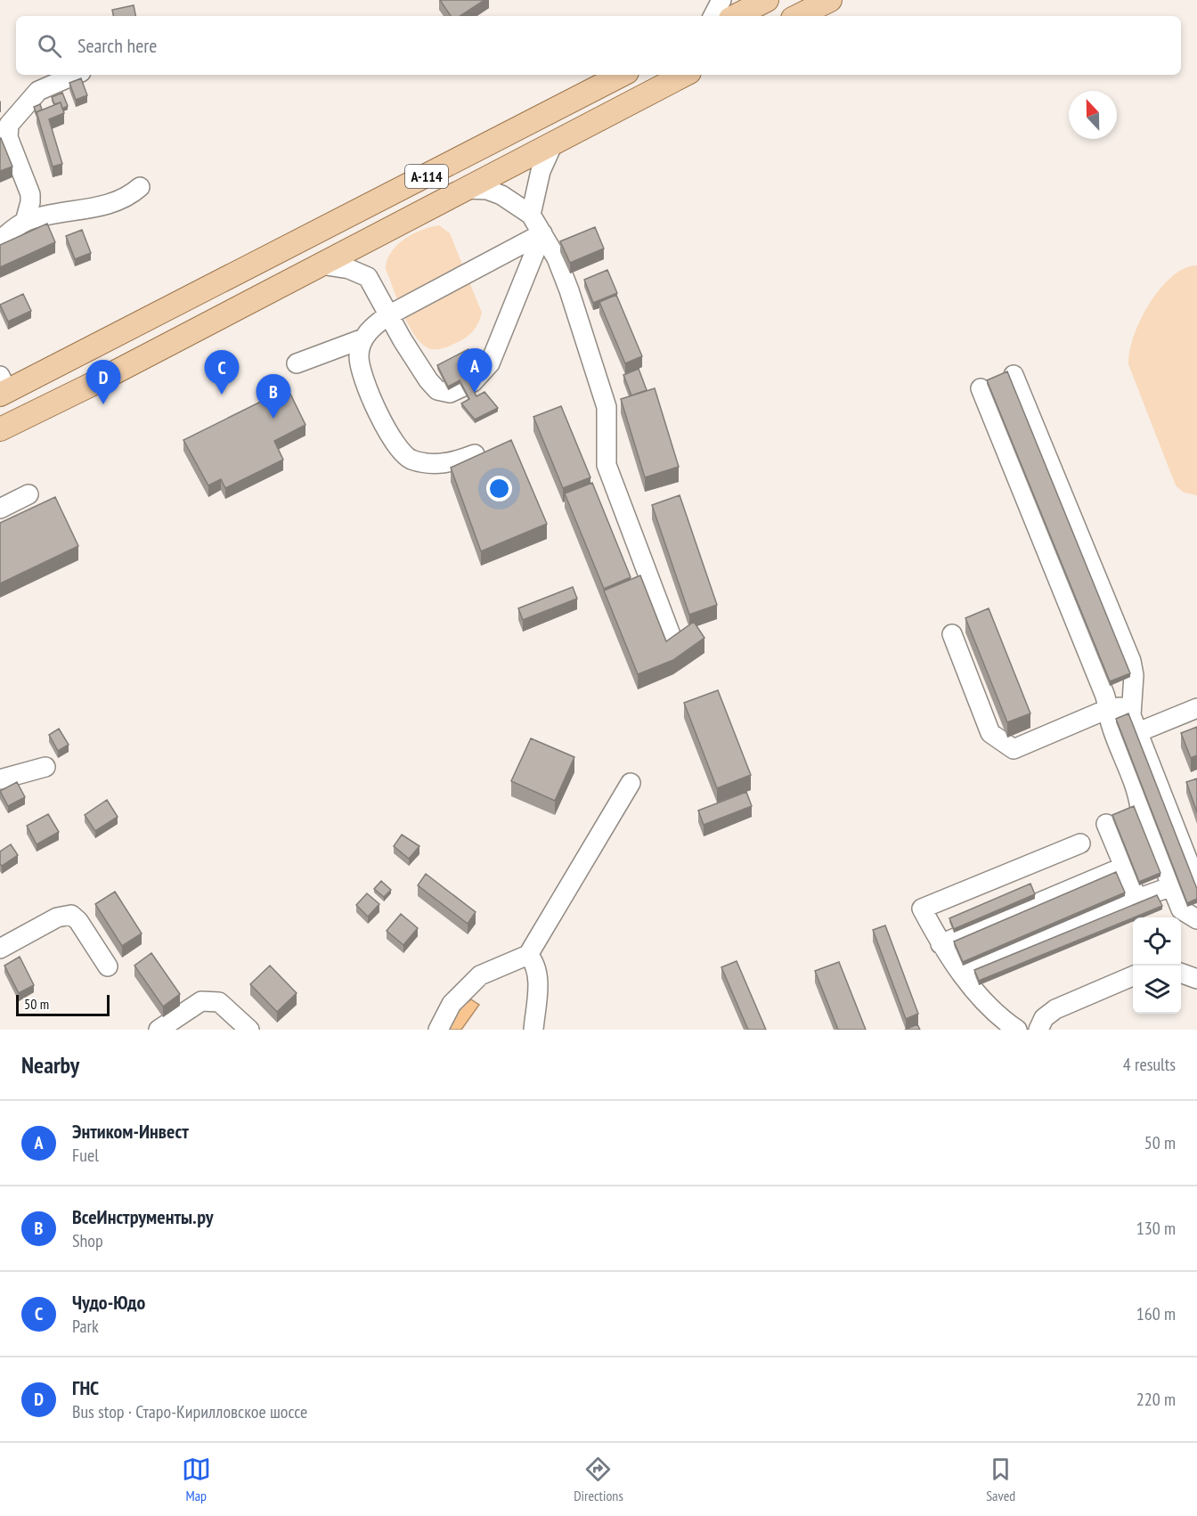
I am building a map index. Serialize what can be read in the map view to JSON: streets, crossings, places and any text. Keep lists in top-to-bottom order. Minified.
{"streets":{"main road":["А-114"]},"scale_bar":"50 m","north":"top","page":{"search":"Search here","pins":["A","C","D","B"],"scale":"50 m","heading":["Nearby","4 results"],"list":[{"mark":"A","name":"Энтиком-Инвест","note":"Fuel","value":"50 m"},{"mark":"B","name":"ВсеИнструменты.ру","note":"Shop","value":"130 m"},{"mark":"C","name":"Чудо-Юдо","note":"Park","value":"160 m"},{"mark":"D","name":"ГНС","note":"Bus stop · Старо-Кирилловское шоссе","value":"220 m"}],"nav":["Map","Directions","Saved"]}}
